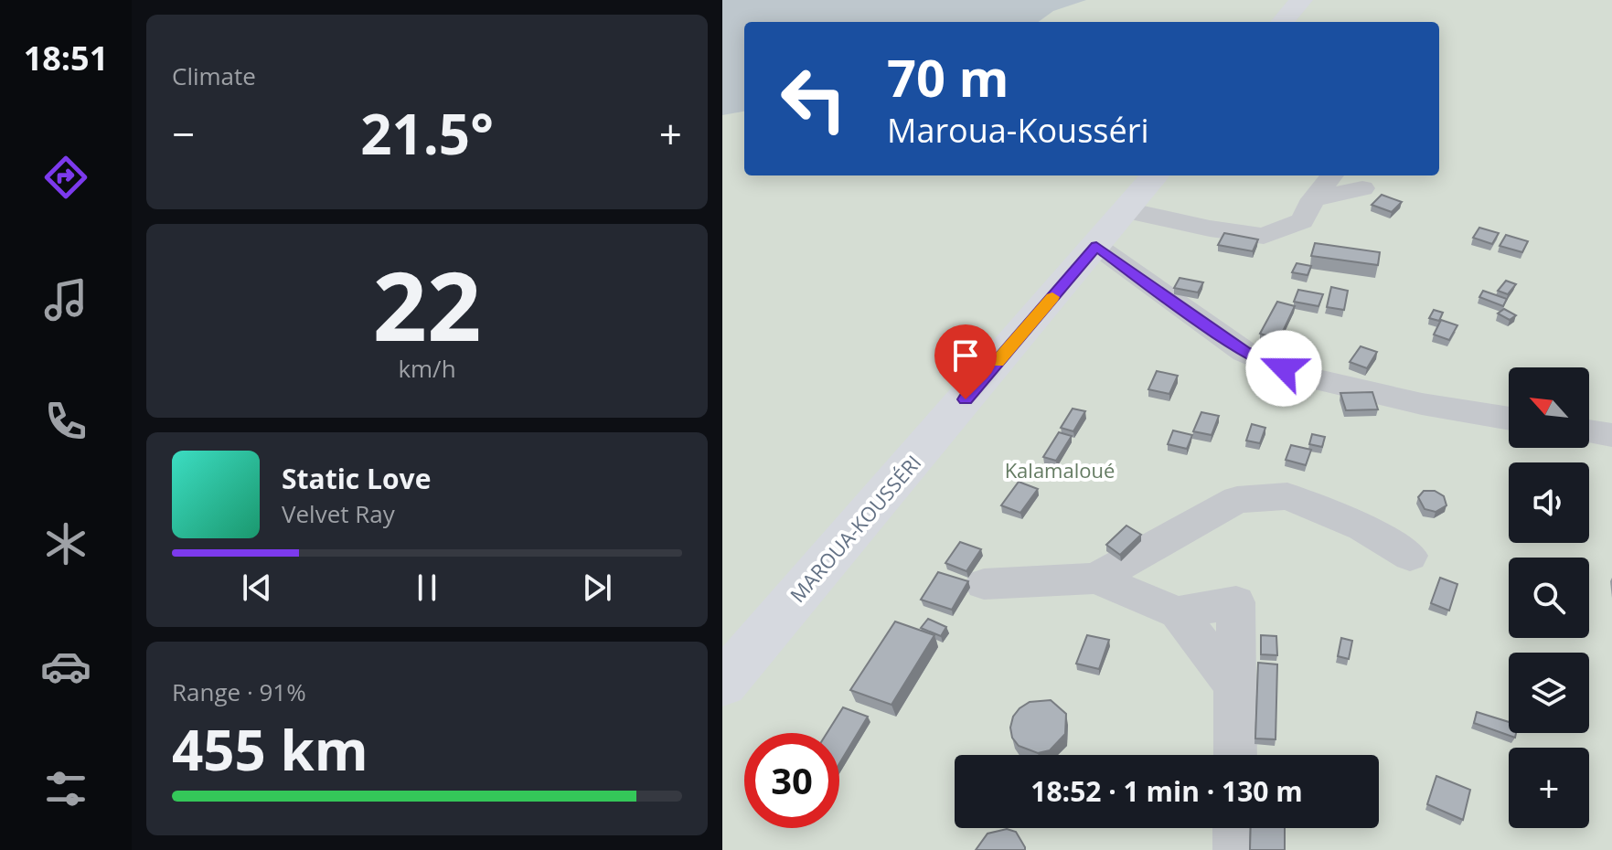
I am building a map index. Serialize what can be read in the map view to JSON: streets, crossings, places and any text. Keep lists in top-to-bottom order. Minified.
{"streets":{"highway":["MAROUA-KOUSSÉRI"]},"parks":["Kalamaloué"],"north":"top left","page":{"tabs":"18:51","tile":["Climate",["22","km/h"],["Range · 91%","455 km"]],"turn":["70 m","Maroua-Kousséri"],"heat":["−","21.5°","+"],"map_buttons":"+","song":["Static Love","Velvet Ray"],"limit":"30","trip":"18:52 · 1 min · 130 m"}}
